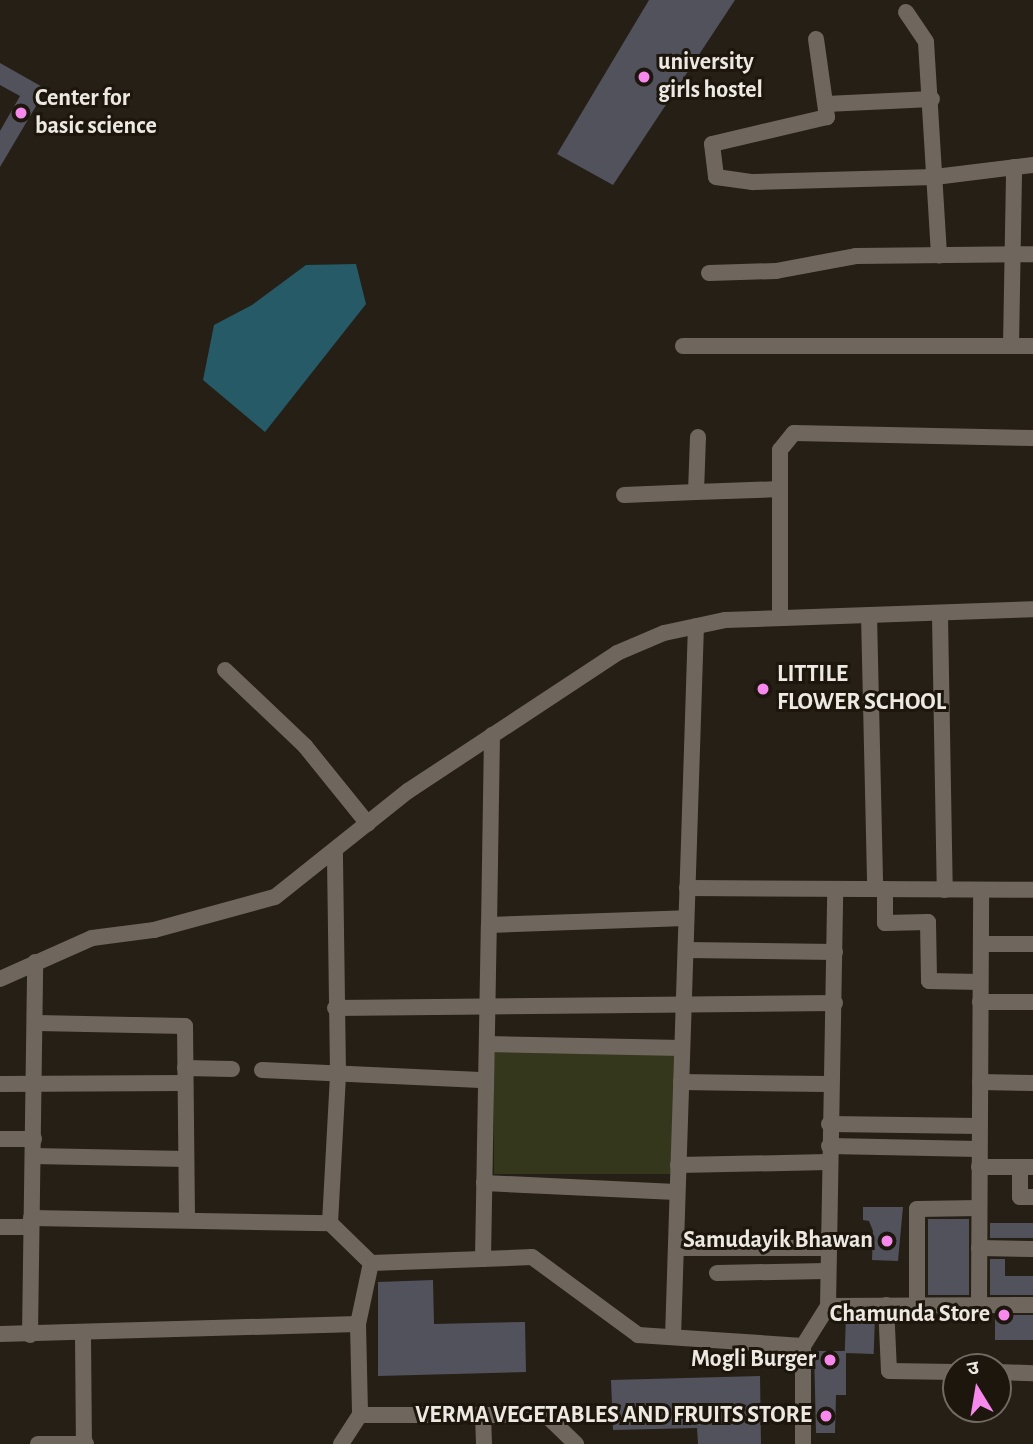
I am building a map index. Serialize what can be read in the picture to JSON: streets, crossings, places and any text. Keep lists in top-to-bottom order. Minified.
{"places":["university girls hostel","Center for basic science","LITTILE FLOWER SCHOOL","Samudayik Bhawan","Chamunda Store","Mogli Burger","VERMA VEGETABLES AND FRUITS STORE"],"north":"top"}
